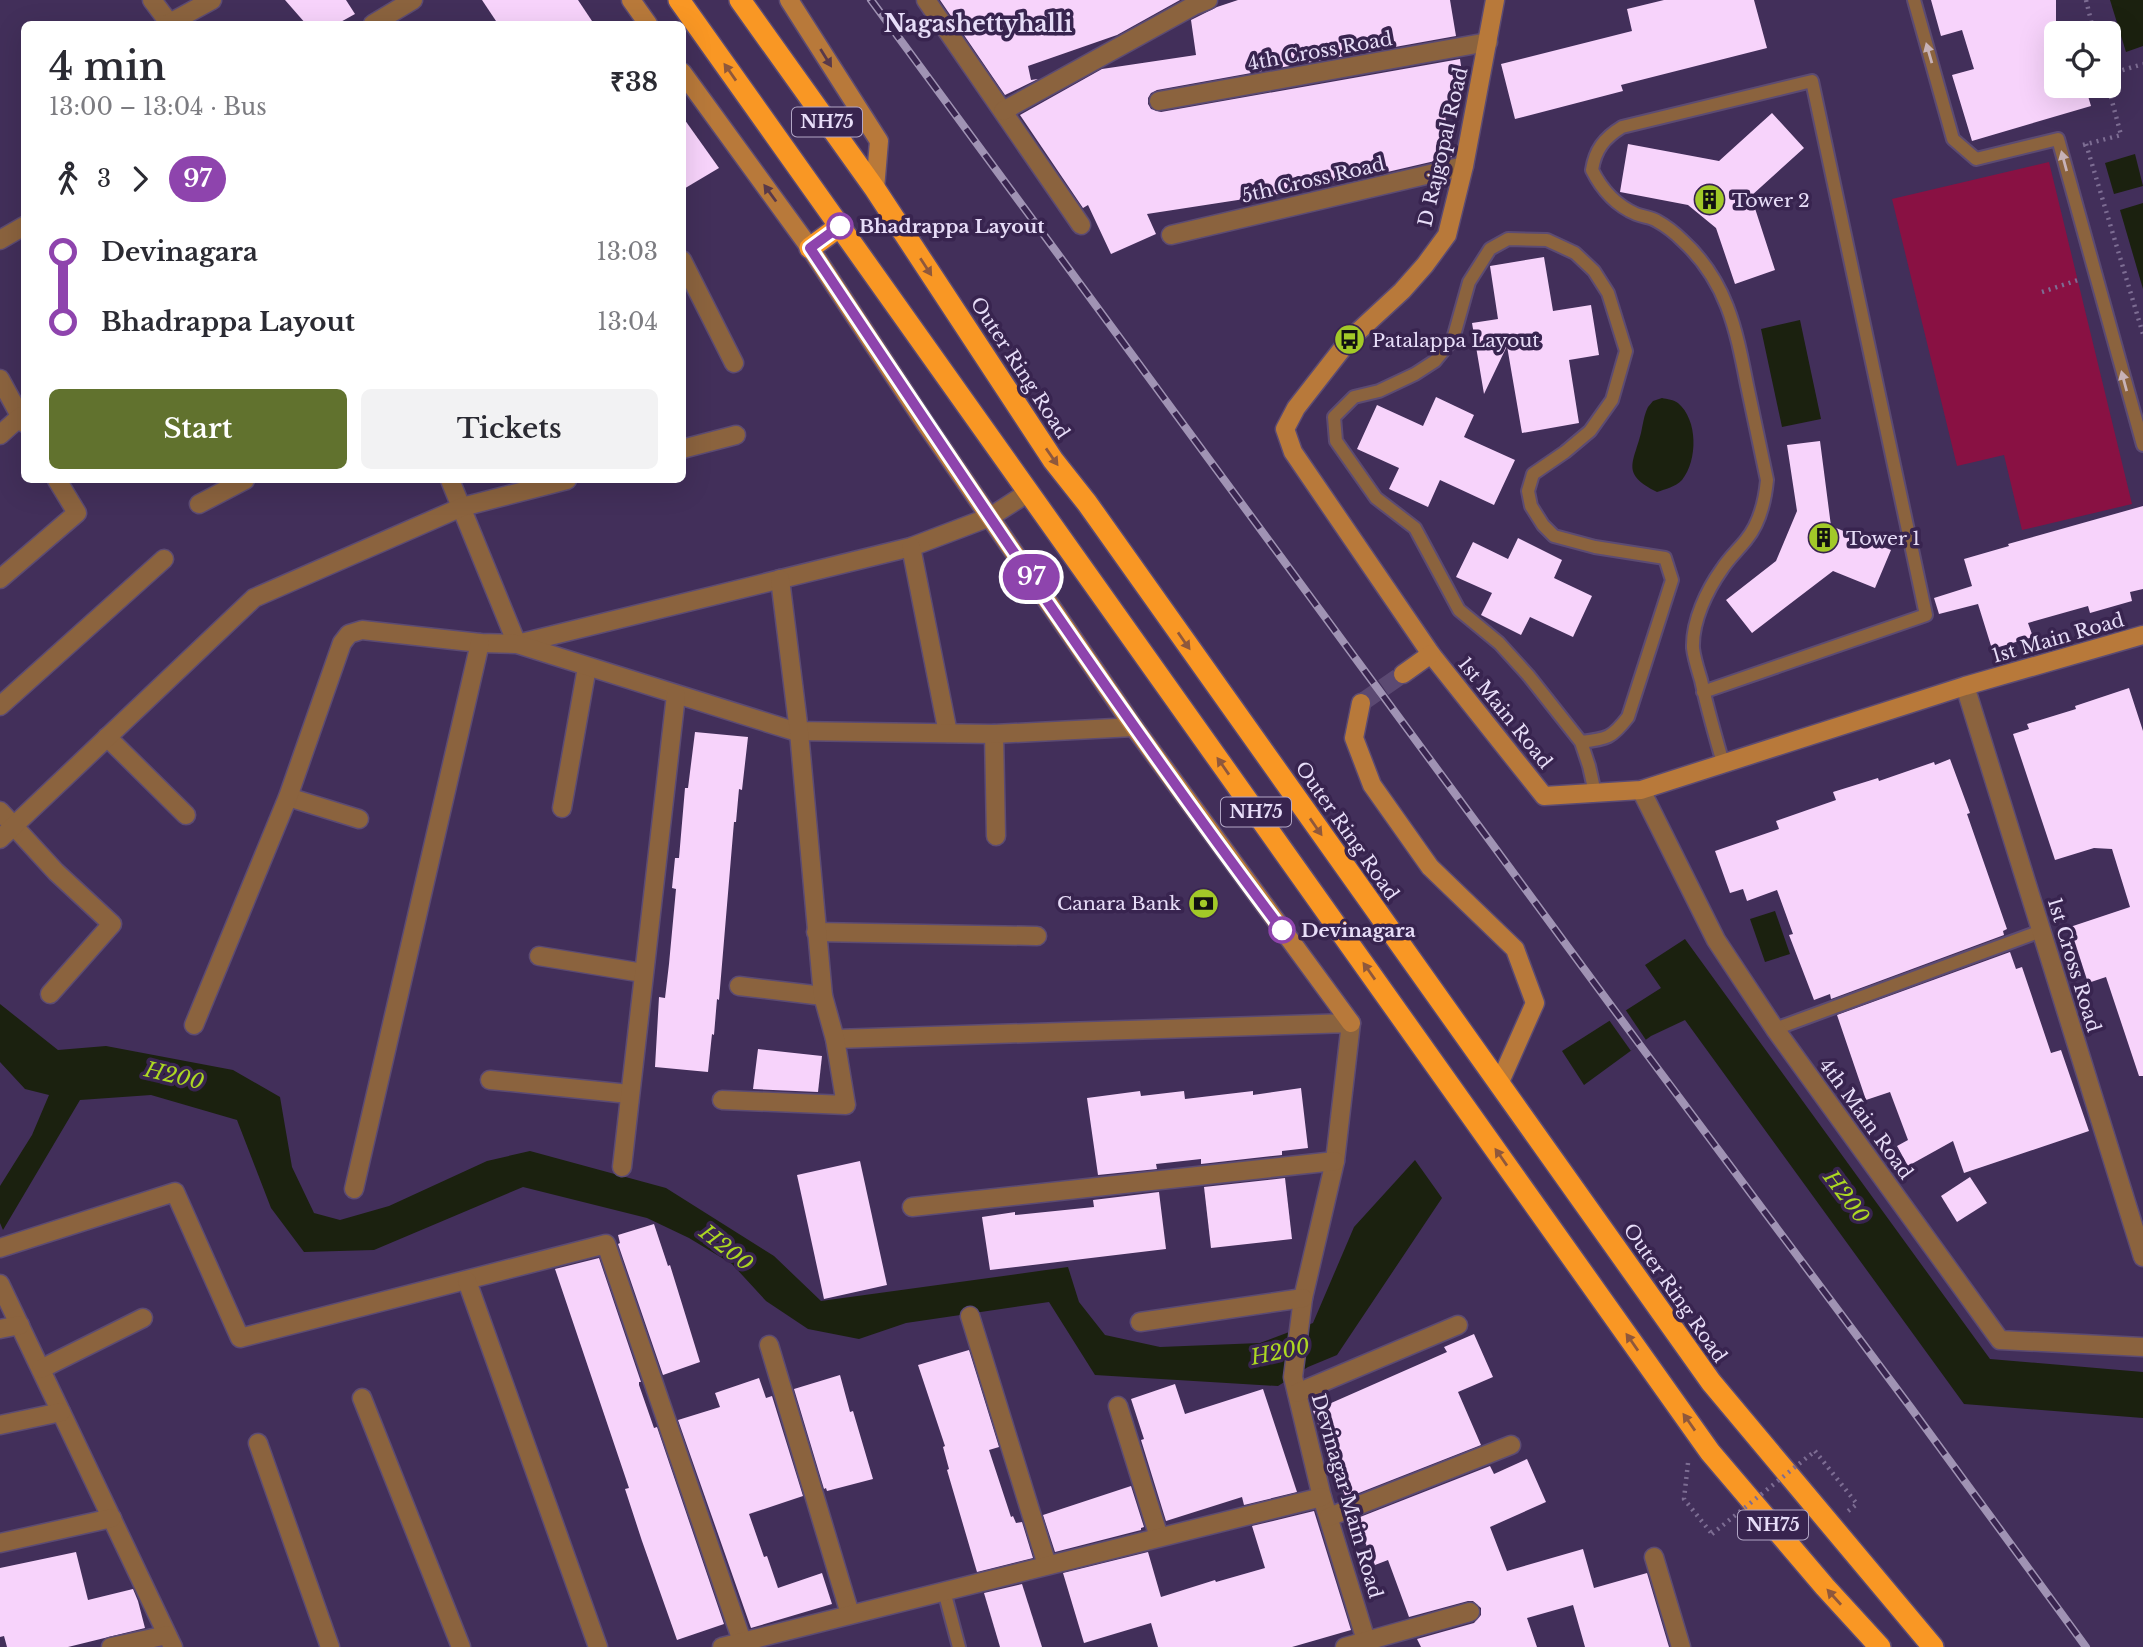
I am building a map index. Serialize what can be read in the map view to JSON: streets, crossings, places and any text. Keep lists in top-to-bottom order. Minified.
{"streets":{"highway":["NH75","Outer Ring Road"],"street":["4th Cross Road","D Rajgopal Road","5th Cross Road","1st Main Road","1st Cross Road","4th Main Road","Devinagar Main Road"]},"crossings":[["4th Cross Road","D Rajgopal Road"],["NH75","Outer Ring Road"],["D Rajgopal Road","5th Cross Road"],["D Rajgopal Road","1st Main Road"],["1st Main Road","1st Cross Road"],["1st Main Road","4th Main Road"]],"districts":["Nagashettyhalli"],"water":["H200"],"places":{"building":["Tower 2","Tower 1"],"other":["Bhadrappa Layout","Devinagara"],"bus stop":["Patalappa Layout"],"bank":["Canara Bank"]},"lines":["bus line 97"],"page":{"on_map":"97","heading":["4 min","13:00 – 13:04 · Bus","₹38"],"legs":["3","97"],"list":[{"name":"Devinagara","value":"13:03"},{"name":"Bhadrappa Layout","value":"13:04"}],"buttons":["Start","Tickets"]}}
